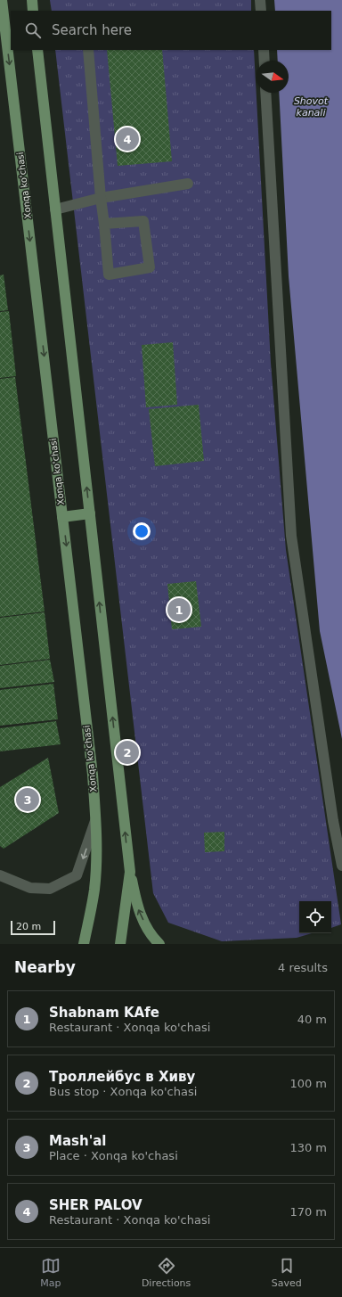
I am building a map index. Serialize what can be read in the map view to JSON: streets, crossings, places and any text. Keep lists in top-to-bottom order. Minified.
{"streets":{"main road":["Xonqa ko'chasi"]},"water":["Shovot kanali"],"scale_bar":"20 m","north":"right","page":{"search":"Search here","pins":["4","1","2","3"],"scale":"20 m","heading":["Nearby","4 results"],"list":[{"mark":"1","name":"Shabnam KAfe","note":"Restaurant · Xonqa ko'chasi","value":"40 m"},{"mark":"2","name":"Троллейбус в Хиву","note":"Bus stop · Xonqa ko'chasi","value":"100 m"},{"mark":"3","name":"Mash'al","note":"Place · Xonqa ko'chasi","value":"130 m"},{"mark":"4","name":"SHER PALOV","note":"Restaurant · Xonqa ko'chasi","value":"170 m"}],"nav":["Map","Directions","Saved"]}}
